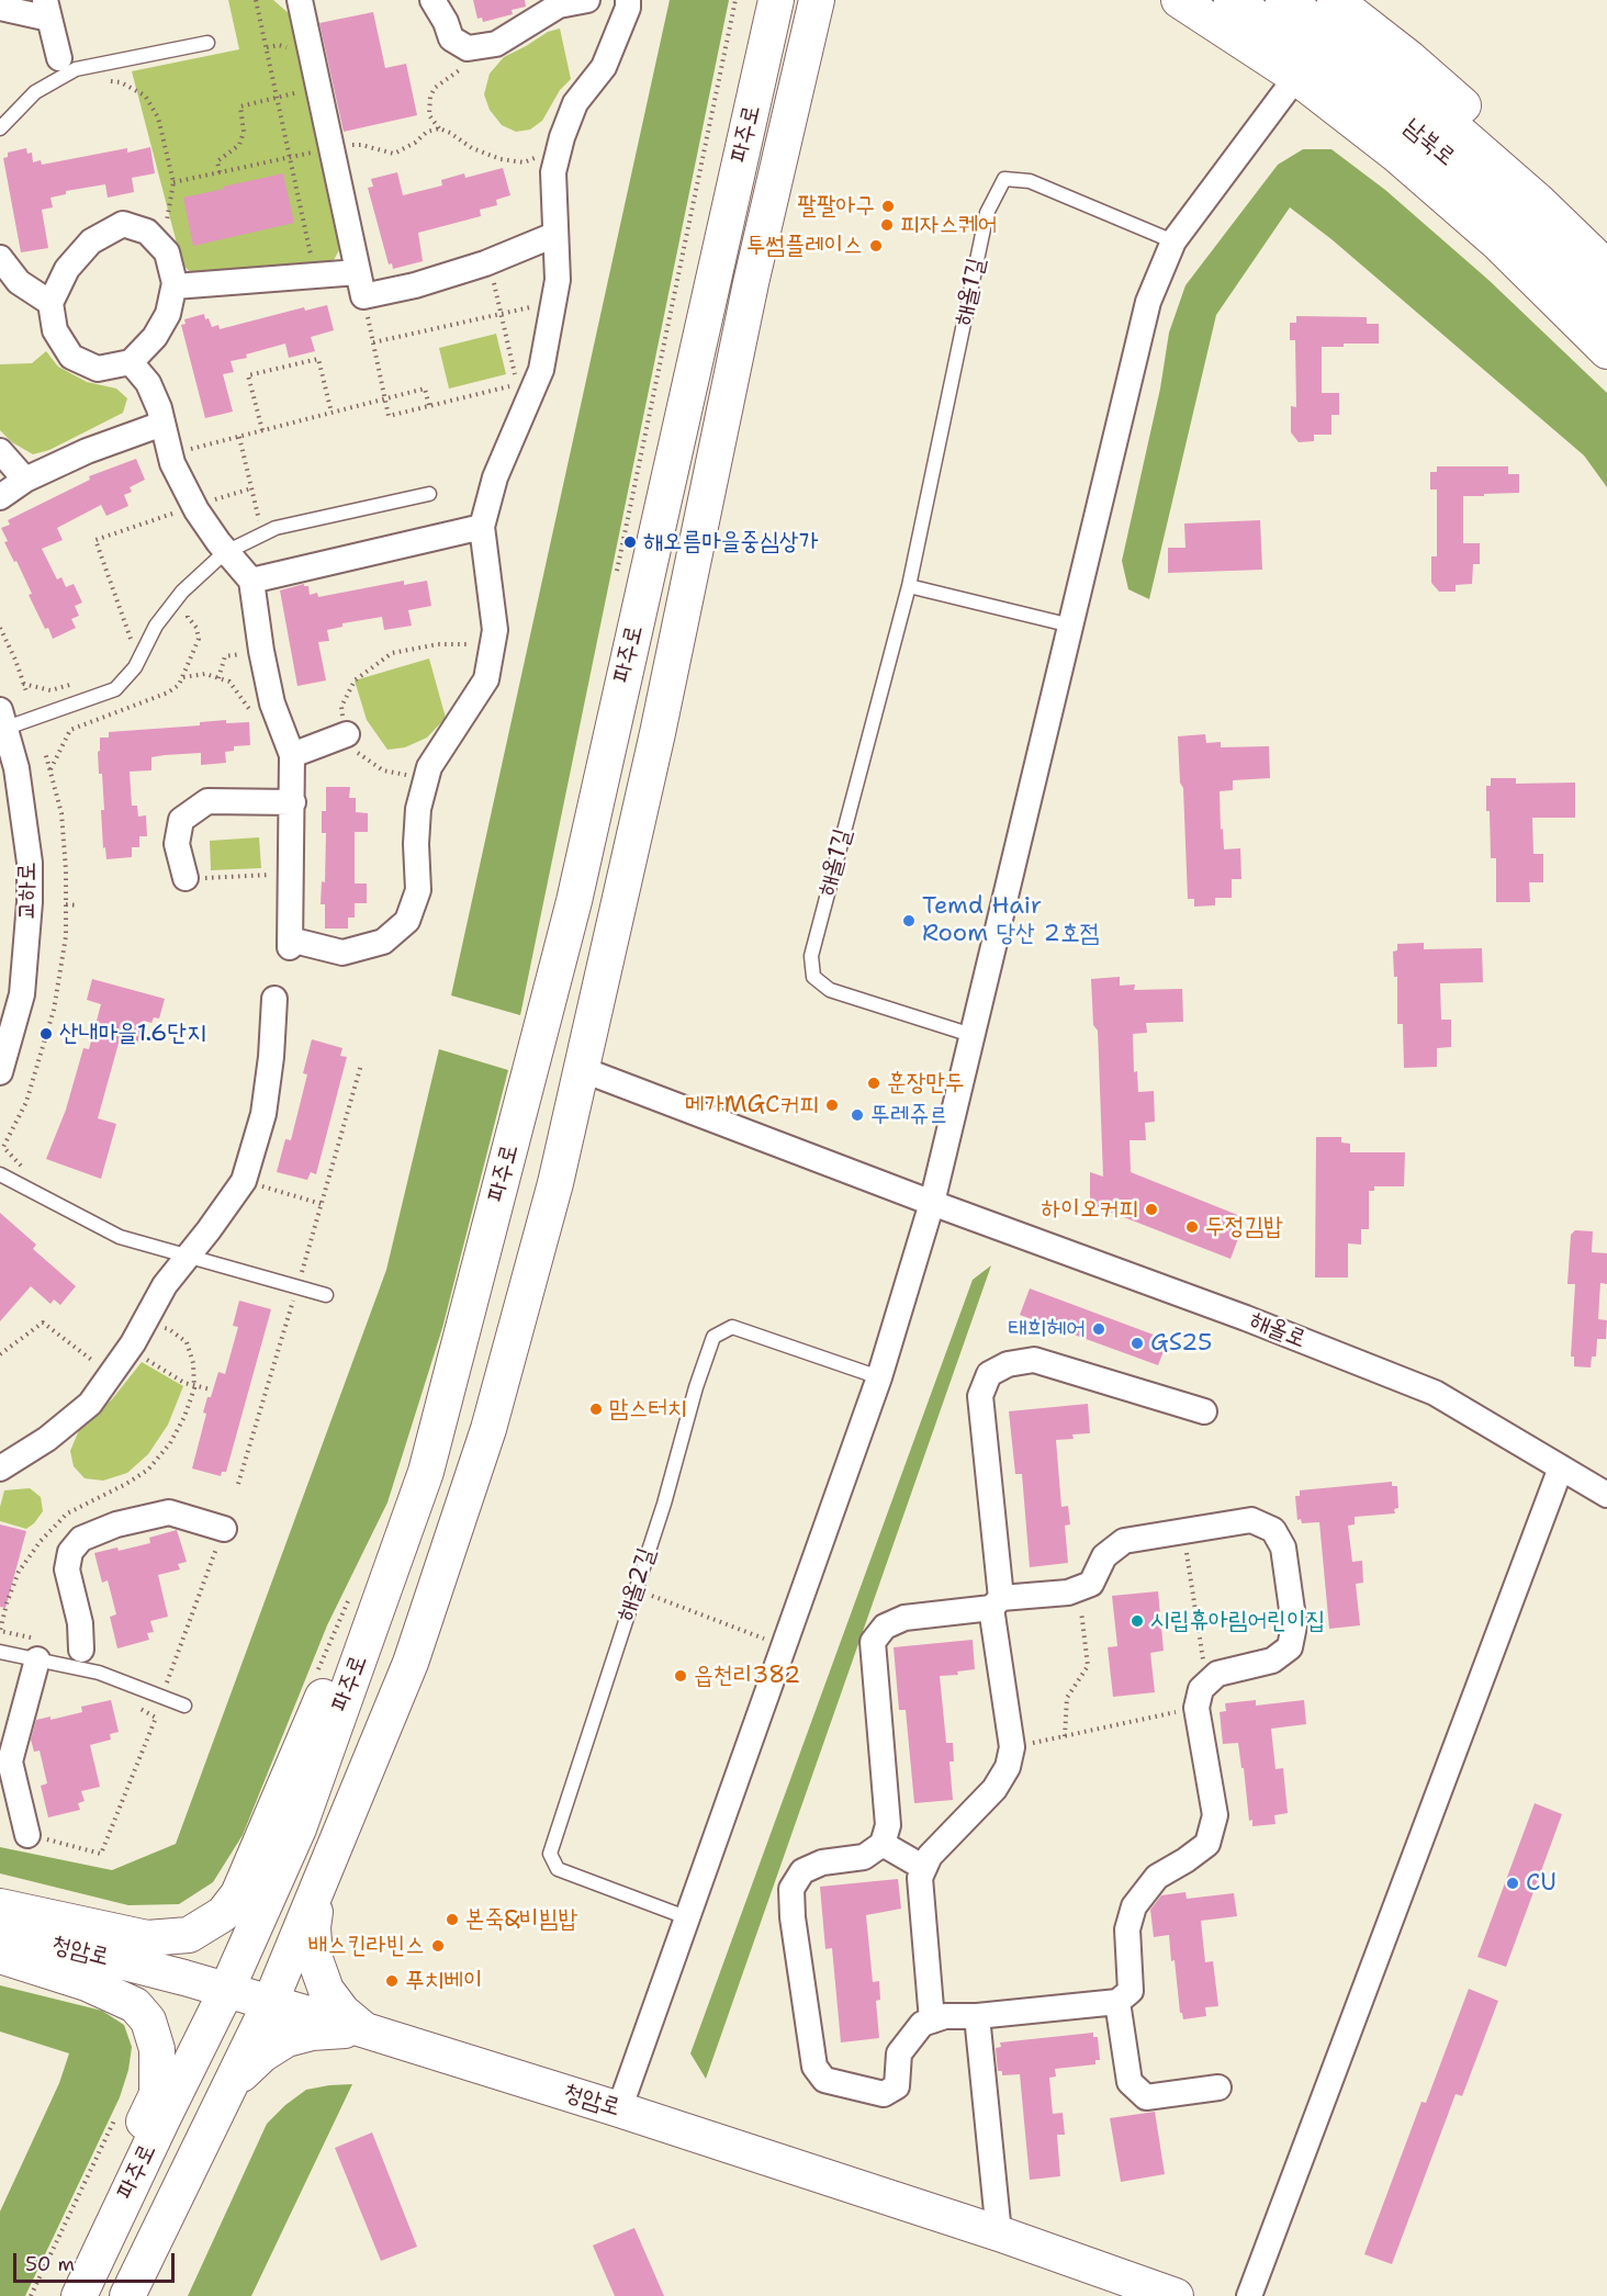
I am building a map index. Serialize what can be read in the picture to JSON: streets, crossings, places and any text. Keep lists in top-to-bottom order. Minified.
{"streets":{"main road":["파주로","남북로","청암로"],"street":["교하로","해올로"],"lane":["해올1길","해올2길"]},"crossings":[["파주로","해올로"],["파주로","청암로"]],"places":["팔팔아구","피자스퀘어","투썸플레이스","해오름마을중심상가","Temd Hair Room 당산 2호점","산내마을1.6단지","훈장만두","메가MGC커피","뚜레쥬르","하이오커피","두정김밥","태희헤어","GS25","맘스터치","시립휴아림어린이집","읍천리382","CU","본죽&비빔밥","배스킨라빈스","푸치베이"],"scale_bar":"50 m"}
